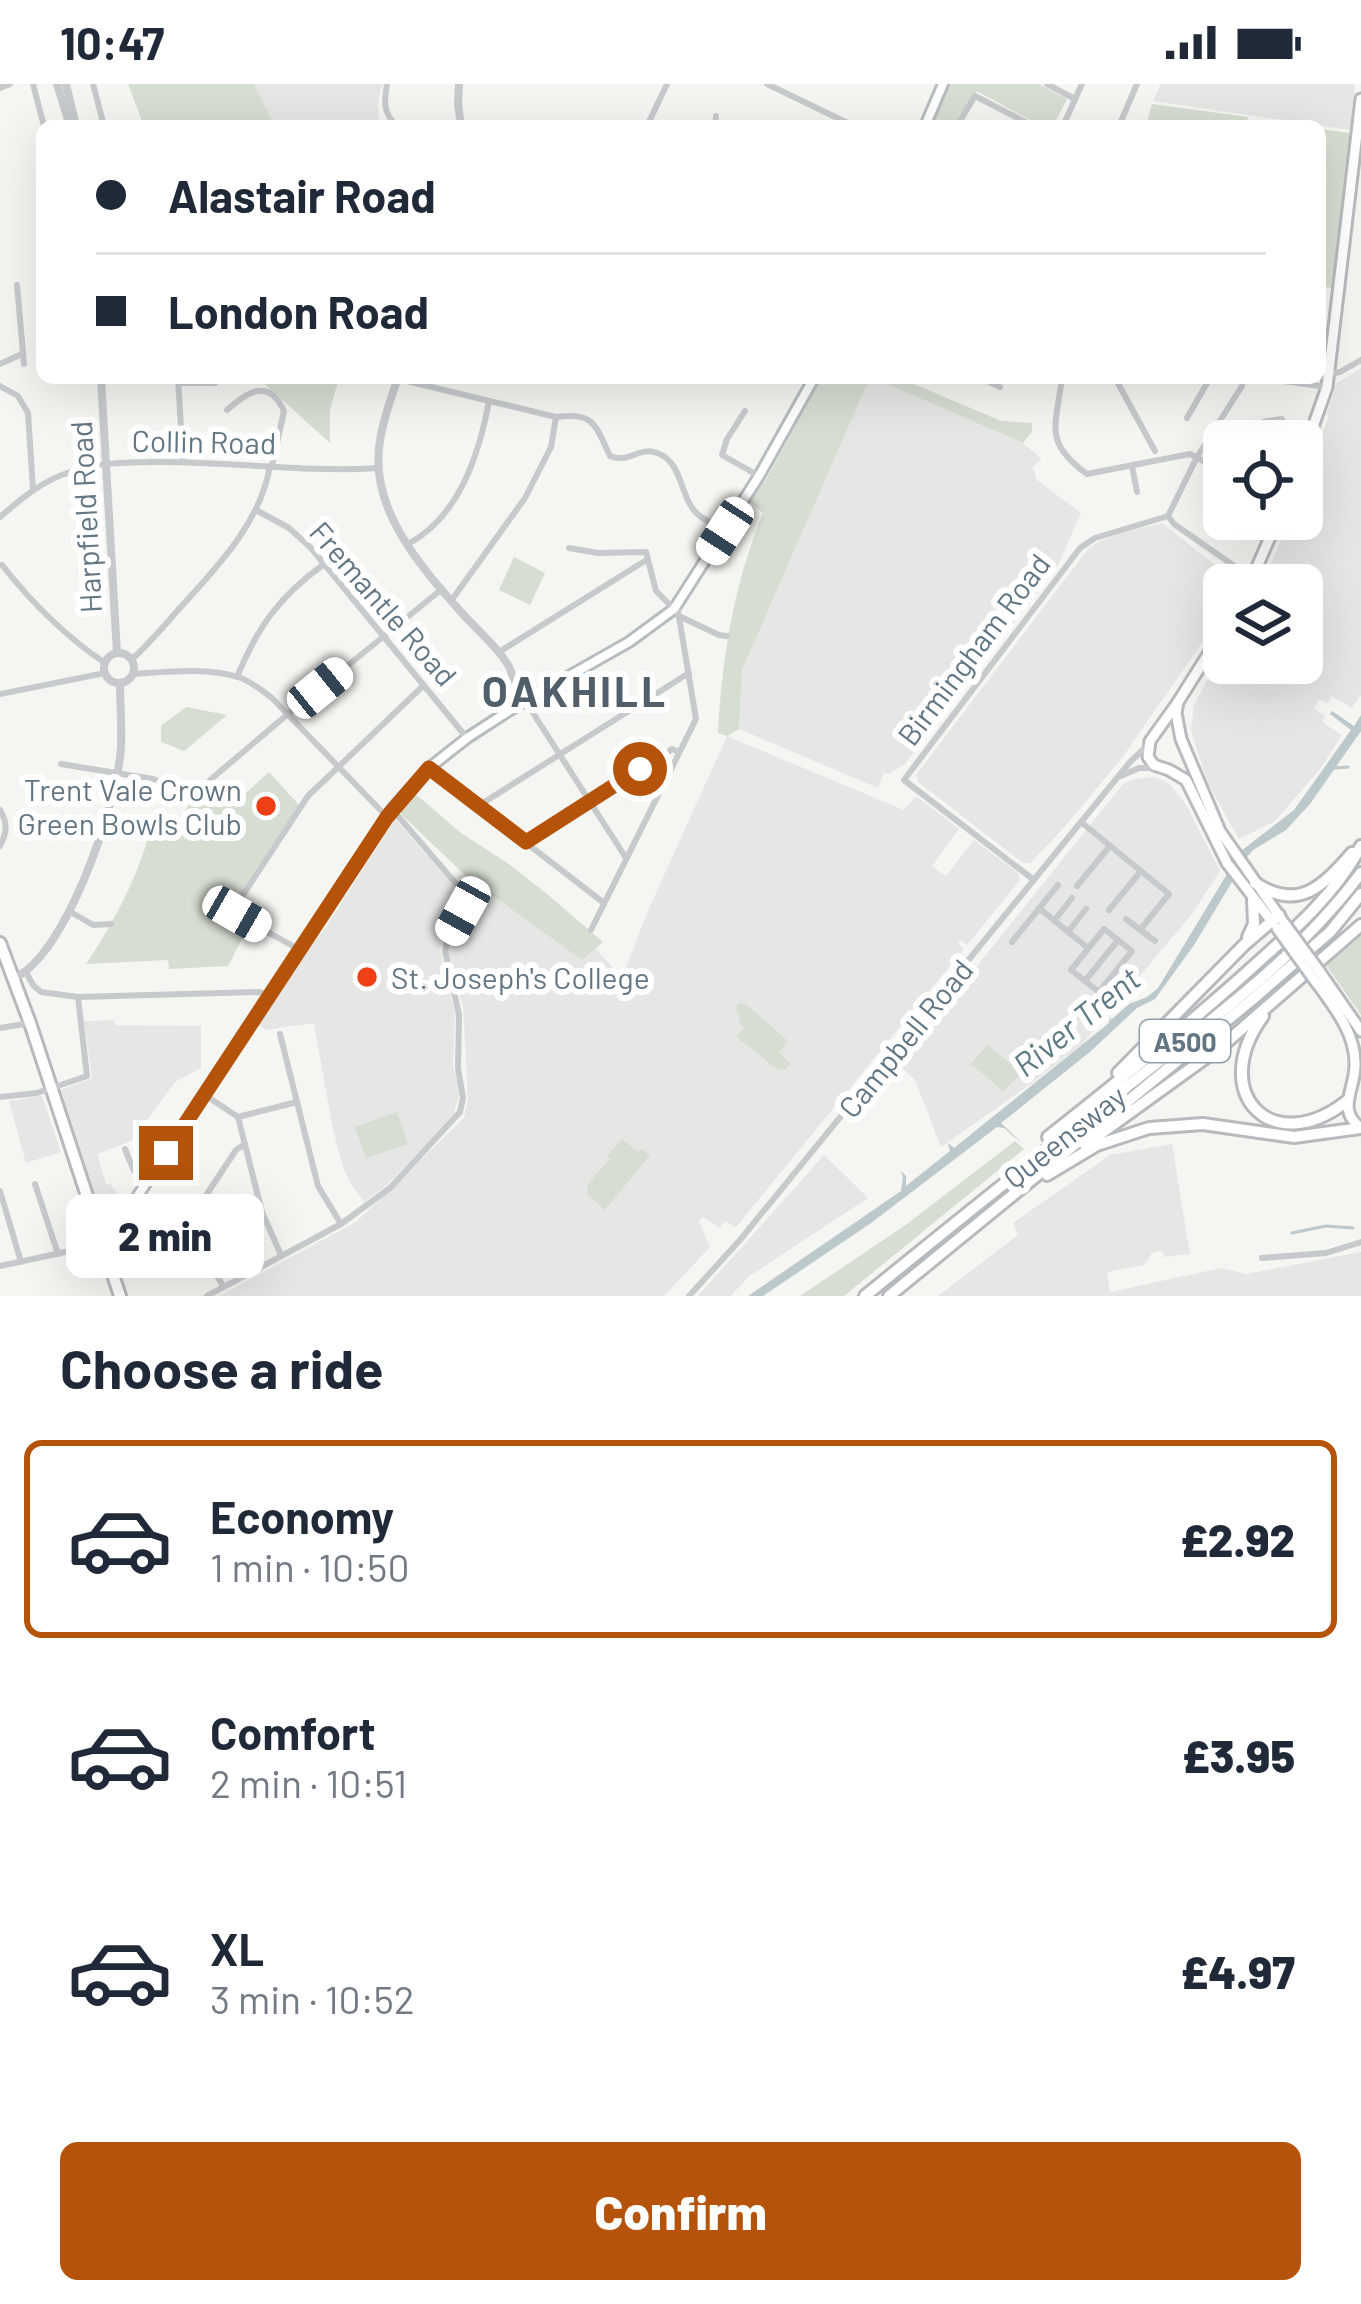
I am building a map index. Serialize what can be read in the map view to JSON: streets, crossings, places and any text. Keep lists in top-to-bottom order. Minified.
{"streets":{"highway":["A500","Queensway"],"main road":["Campbell Road"],"street":["Collin Road","Harpfield Road","Fremantle Road","Birmingham Road"]},"crossings":[["Collin Road","Harpfield Road"],["Birmingham Road","Campbell Road"]],"districts":["OAKHILL"],"water":["River Trent"],"places":["Trent Vale Crown Green Bowls Club","St. Joseph's College"],"page":{"status":"10:47","banner":["Alastair Road","London Road"],"bubble":"2 min","heading":"Choose a ride","list":[{"name":"Economy","note":"1 min · 10:50","value":"£2.92"},{"name":"Comfort","note":"2 min · 10:51","value":"£3.95"},{"name":"XL","note":"3 min · 10:52","value":"£4.97"}],"buttons":"Confirm"}}
